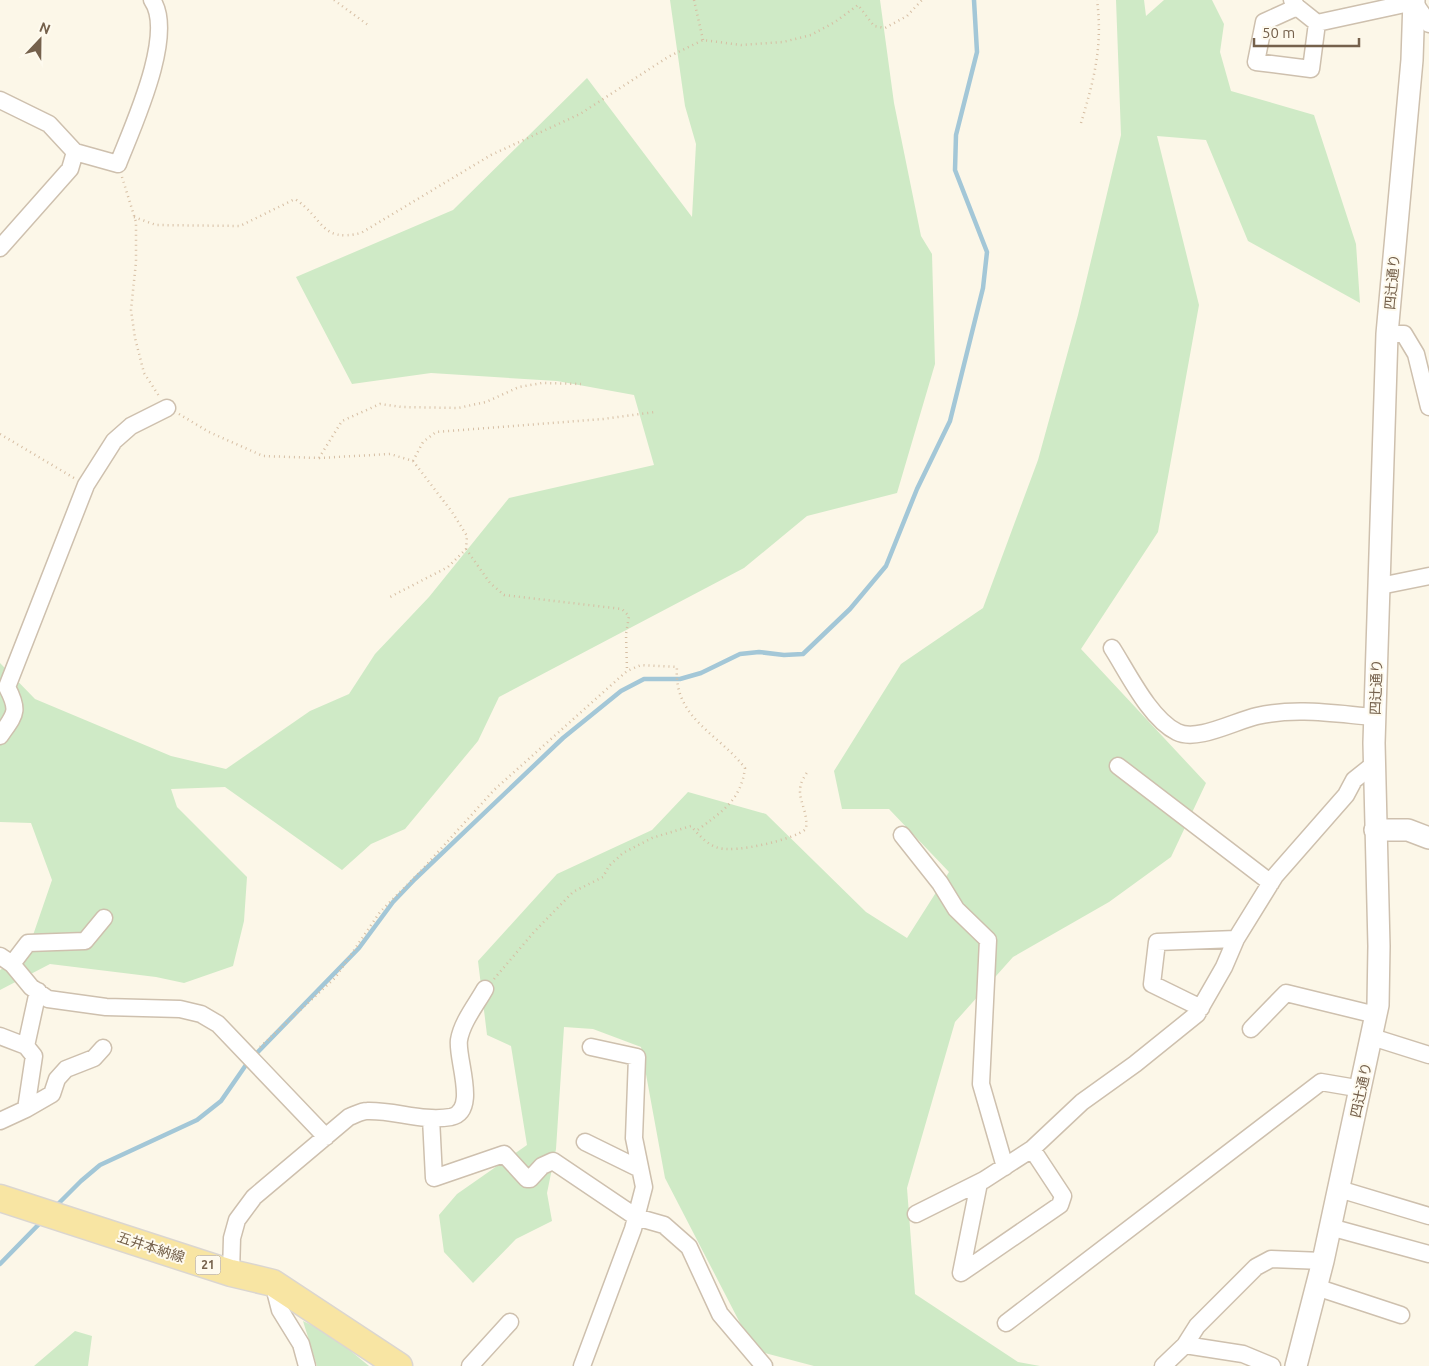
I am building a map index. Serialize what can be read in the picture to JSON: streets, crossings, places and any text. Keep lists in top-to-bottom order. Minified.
{"streets":{"main road":["五井本納線","21"],"street":["四辻通り"]},"scale_bar":"50 m","north":"top"}
